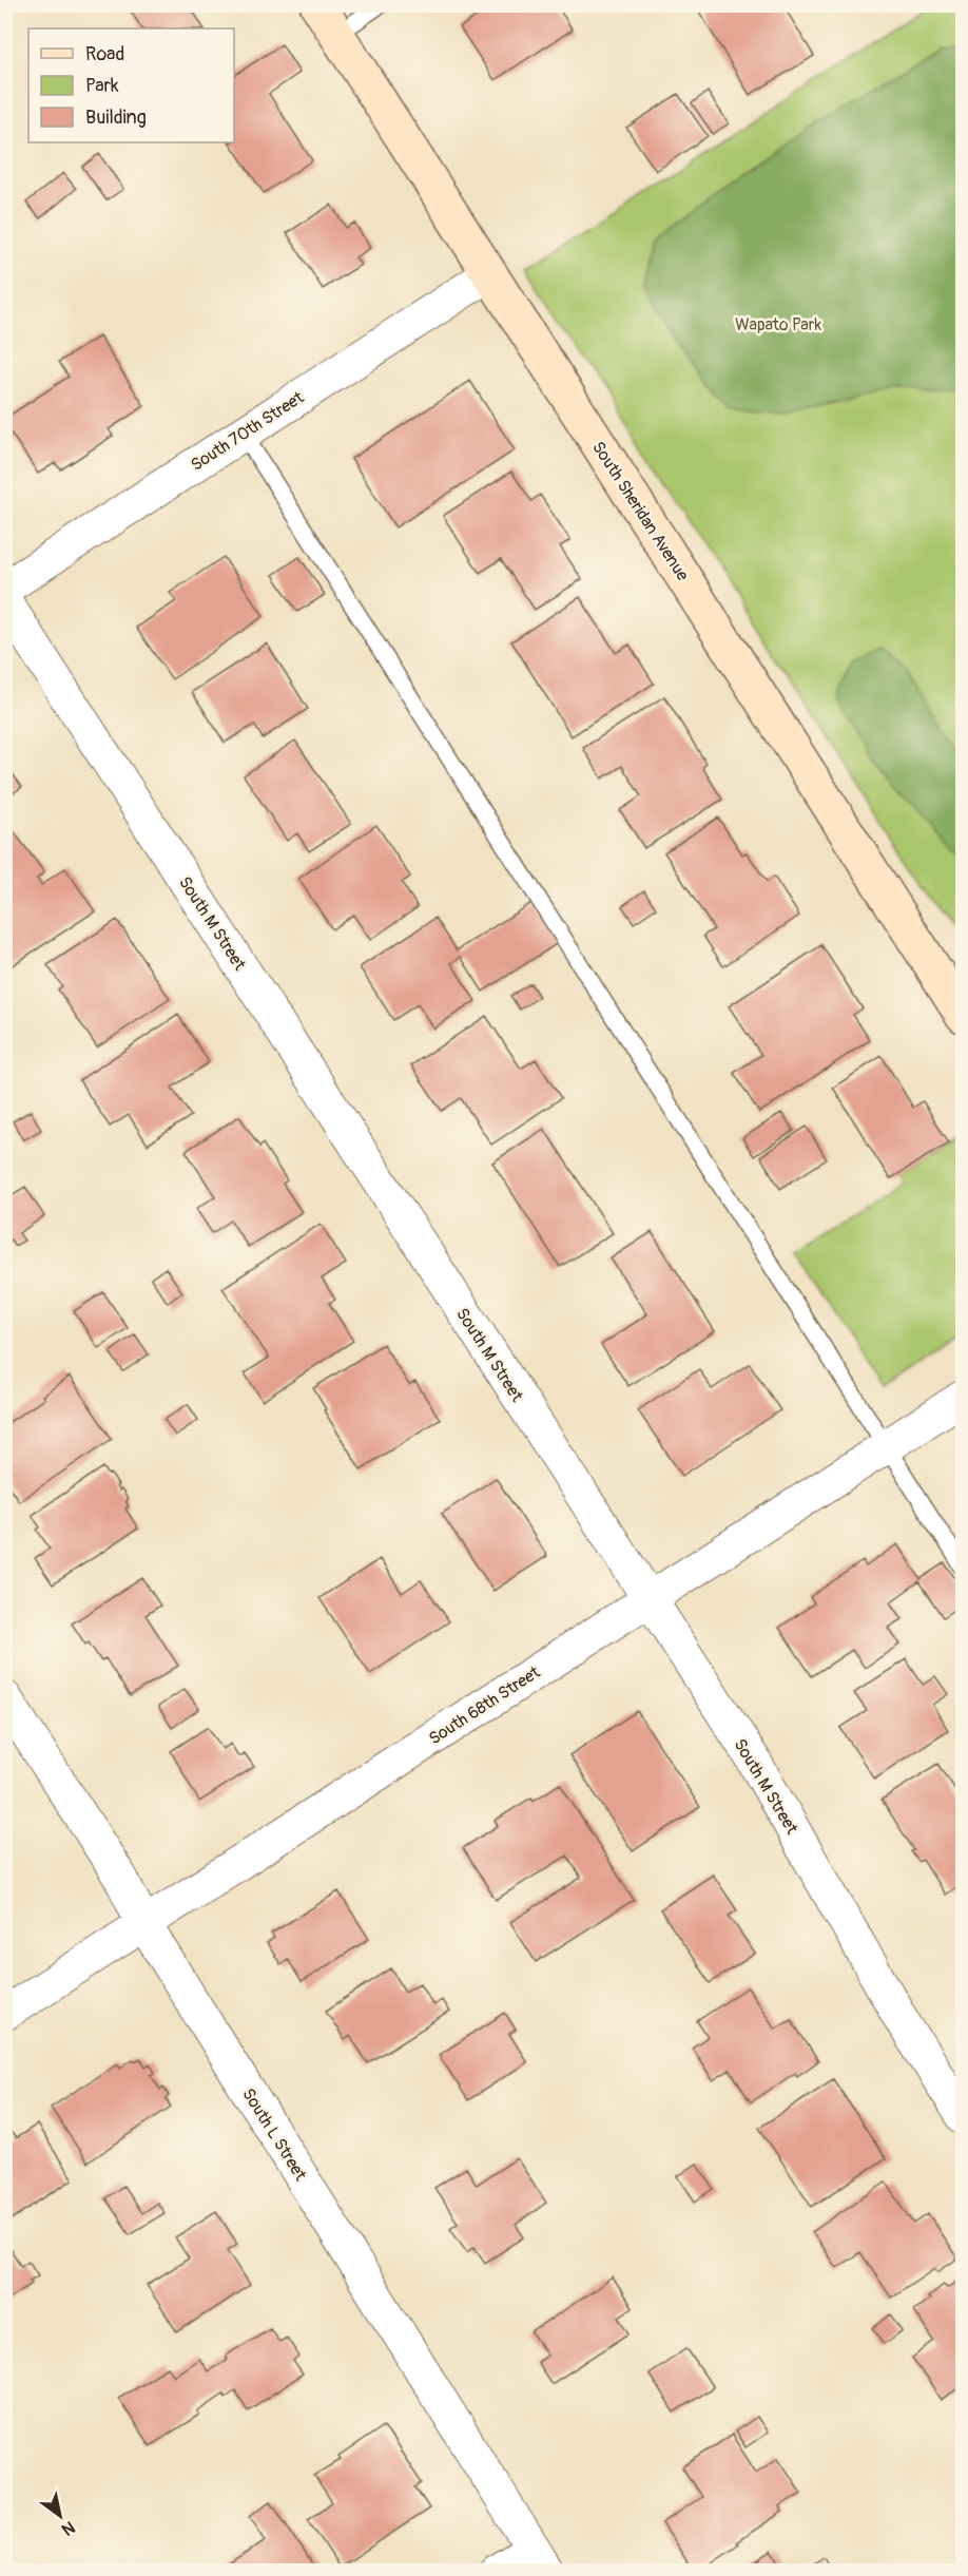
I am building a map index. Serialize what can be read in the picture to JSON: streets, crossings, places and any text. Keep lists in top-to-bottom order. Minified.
{"streets":{"street":["South 70th Street","South Sheridan Avenue","South M Street","South 68th Street","South L Street"]},"crossings":[["South 70th Street","South Sheridan Avenue"],["South M Street","South 68th Street"],["South 68th Street","South L Street"]],"parks":["Wapato Park"],"legend":["Road","Park","Building"],"north":"bottom right"}
